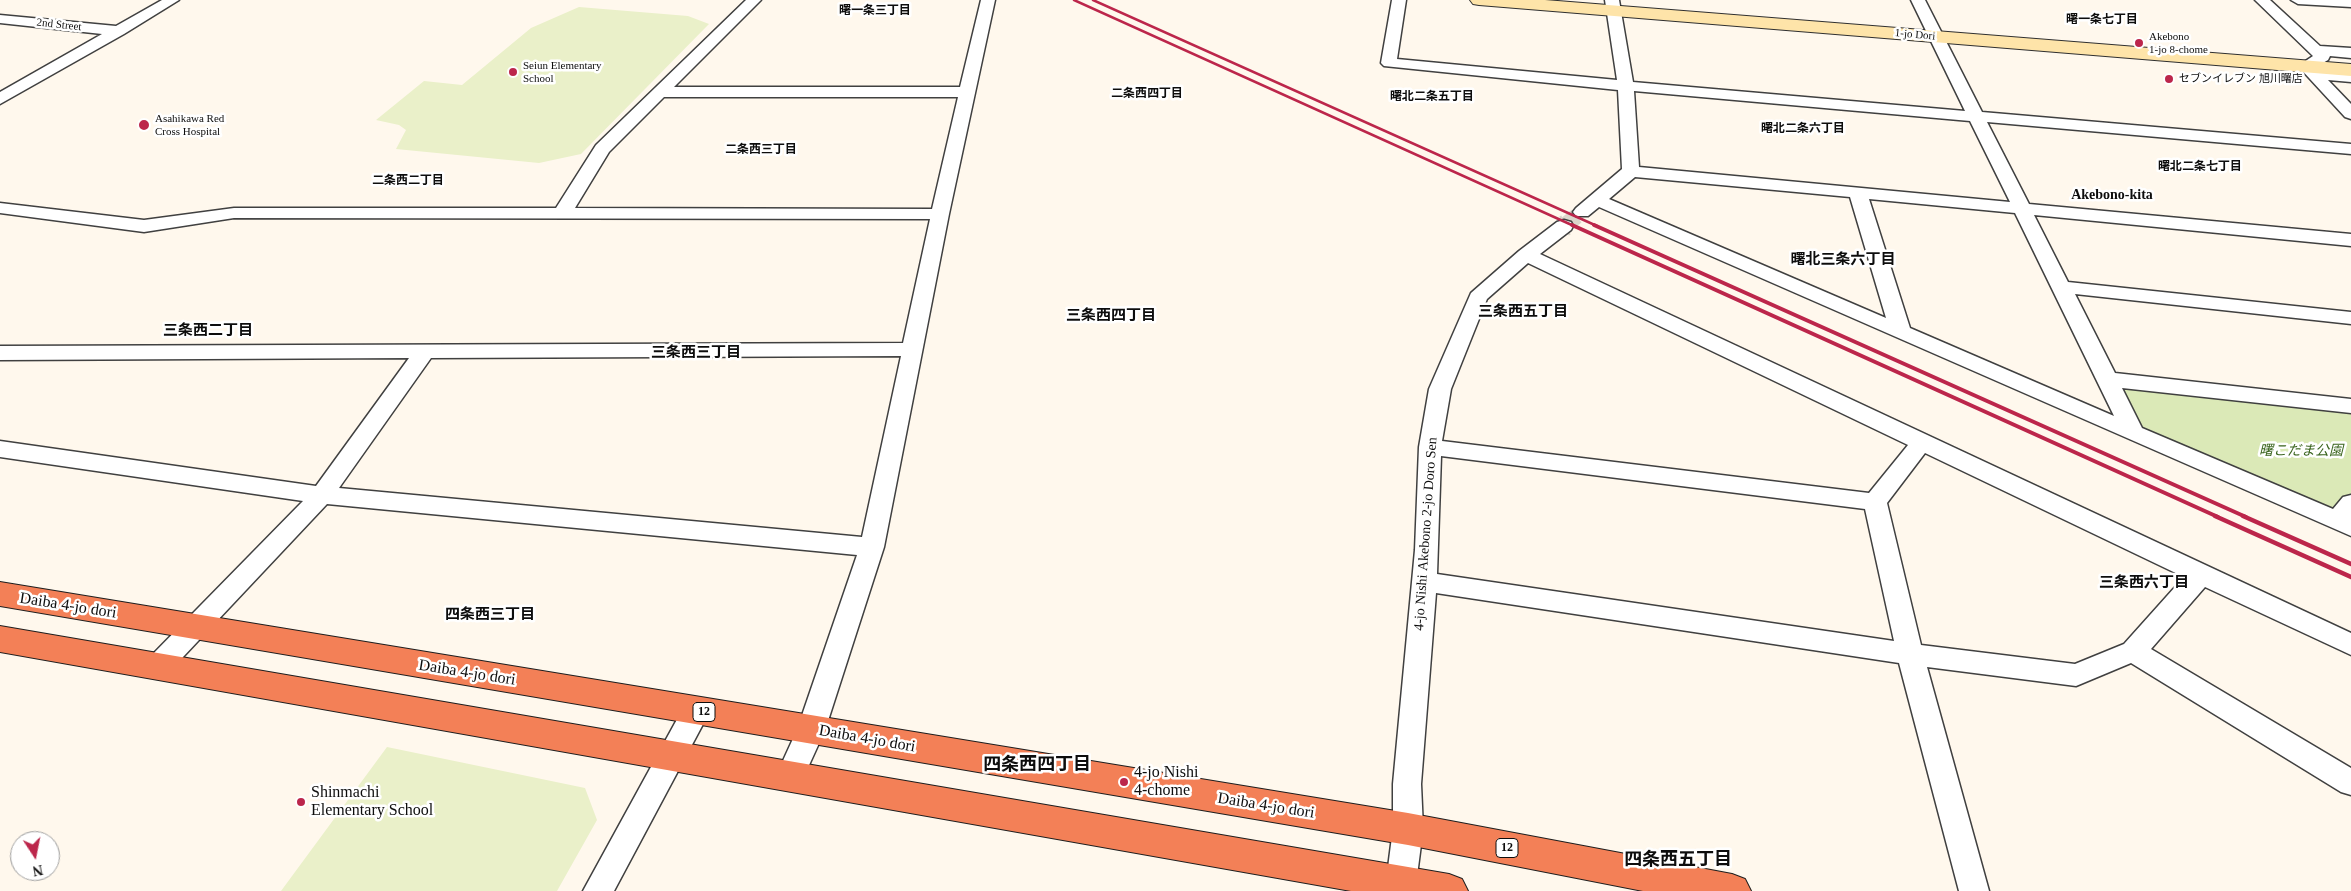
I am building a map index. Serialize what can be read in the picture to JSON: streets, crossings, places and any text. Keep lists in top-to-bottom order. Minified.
{"streets":{"highway":["Daiba 4-jo dori","12"],"street":["2nd Street","1-jo Dori","4-jo Nishi Akebono 2-jo Doro Sen"]},"crossings":[["4-jo Nishi Akebono 2-jo Doro Sen","Daiba 4-jo dori"]],"districts":["曙一条三丁目","曙一条七丁目","二条西四丁目","曙北二条五丁目","曙北二条六丁目","二条西三丁目","曙北二条七丁目","二条西二丁目","Akebono-kita","曙北三条六丁目","三条西五丁目","三条西四丁目","三条西二丁目","三条西三丁目","三条西六丁目","四条西三丁目","四条西四丁目","四条西五丁目"],"parks":["曙こだま公園"],"places":["Akebono 1-jo 8-chome","Seiun Elementary School","セブンイレブン 旭川曙店","Asahikawa Red Cross Hospital","4-jo Nishi 4-chome","Shinmachi Elementary School"],"north":"bottom"}
